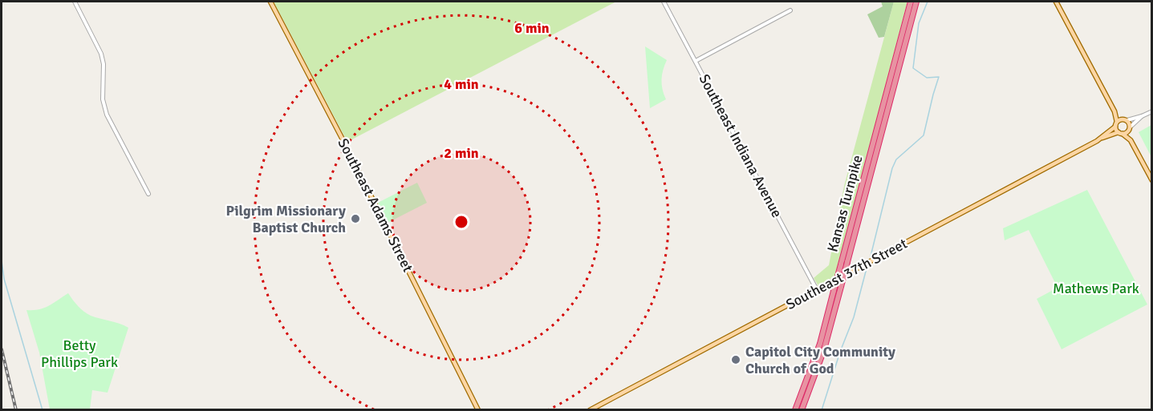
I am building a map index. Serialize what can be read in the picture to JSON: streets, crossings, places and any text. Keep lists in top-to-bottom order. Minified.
{"streets":{"highway":["Kansas Turnpike"],"main road":["Southeast Adams Street","Southeast 37th Street"],"street":["Southeast Indiana Avenue"]},"crossings":[["Southeast Indiana Avenue","Southeast 37th Street"]],"parks":["Mathews Park","Betty Phillips Park"],"places":["Pilgrim Missionary Baptist Church","Capitol City Community Church of God"],"rings":["6 min","4 min","2 min"]}
